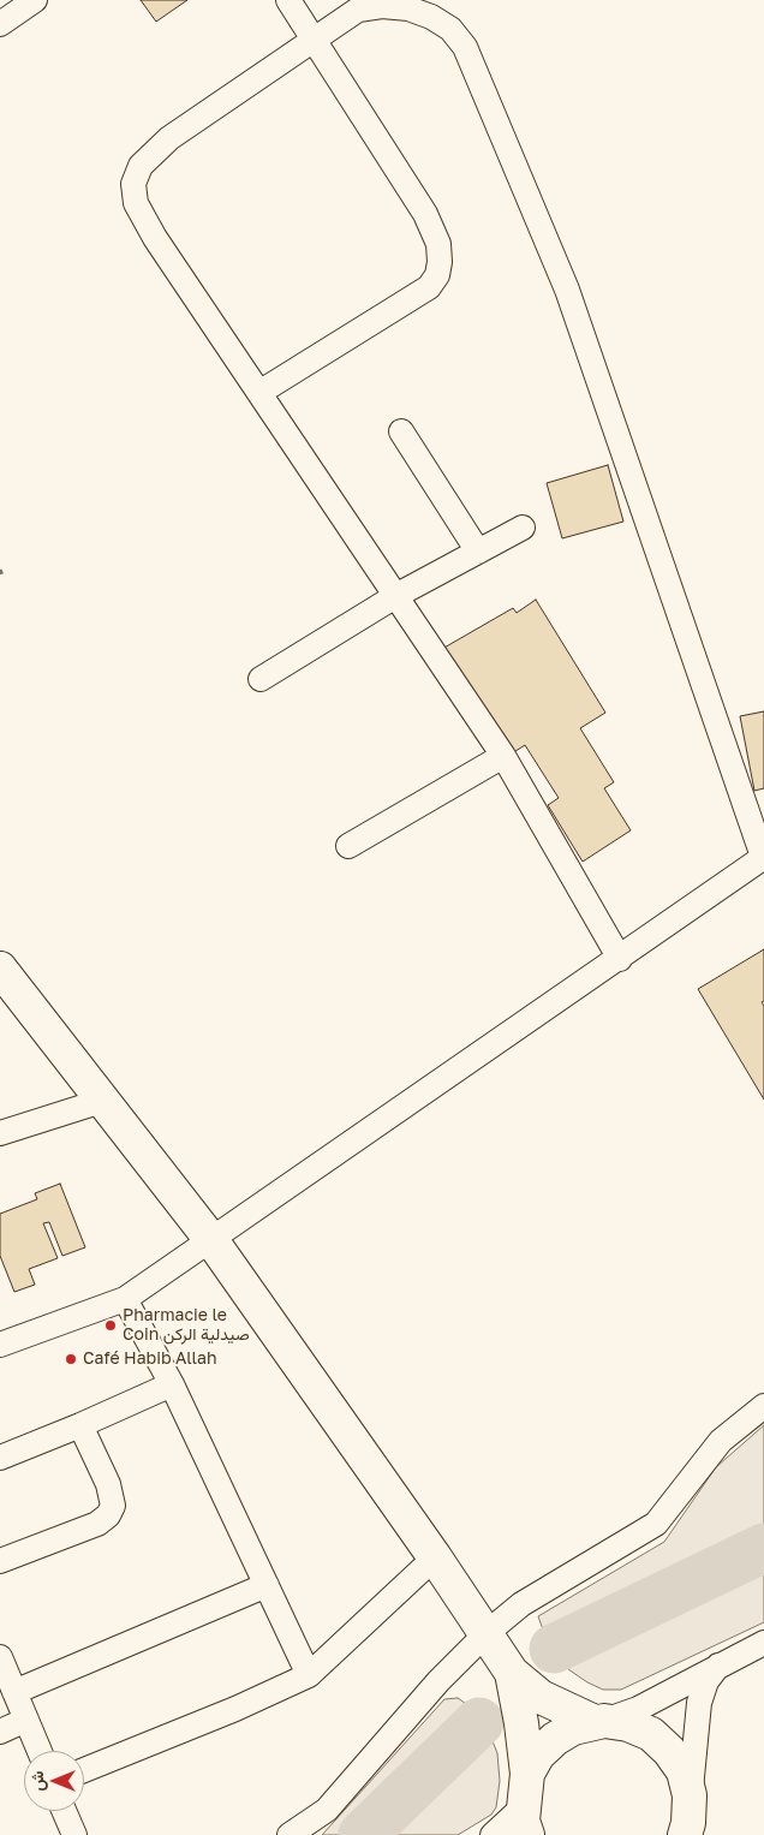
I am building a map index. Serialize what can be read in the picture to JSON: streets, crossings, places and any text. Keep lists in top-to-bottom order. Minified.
{"places":["Pharmacie le Coin صيدلية الركن","Café Habib Allah"],"north":"left"}
